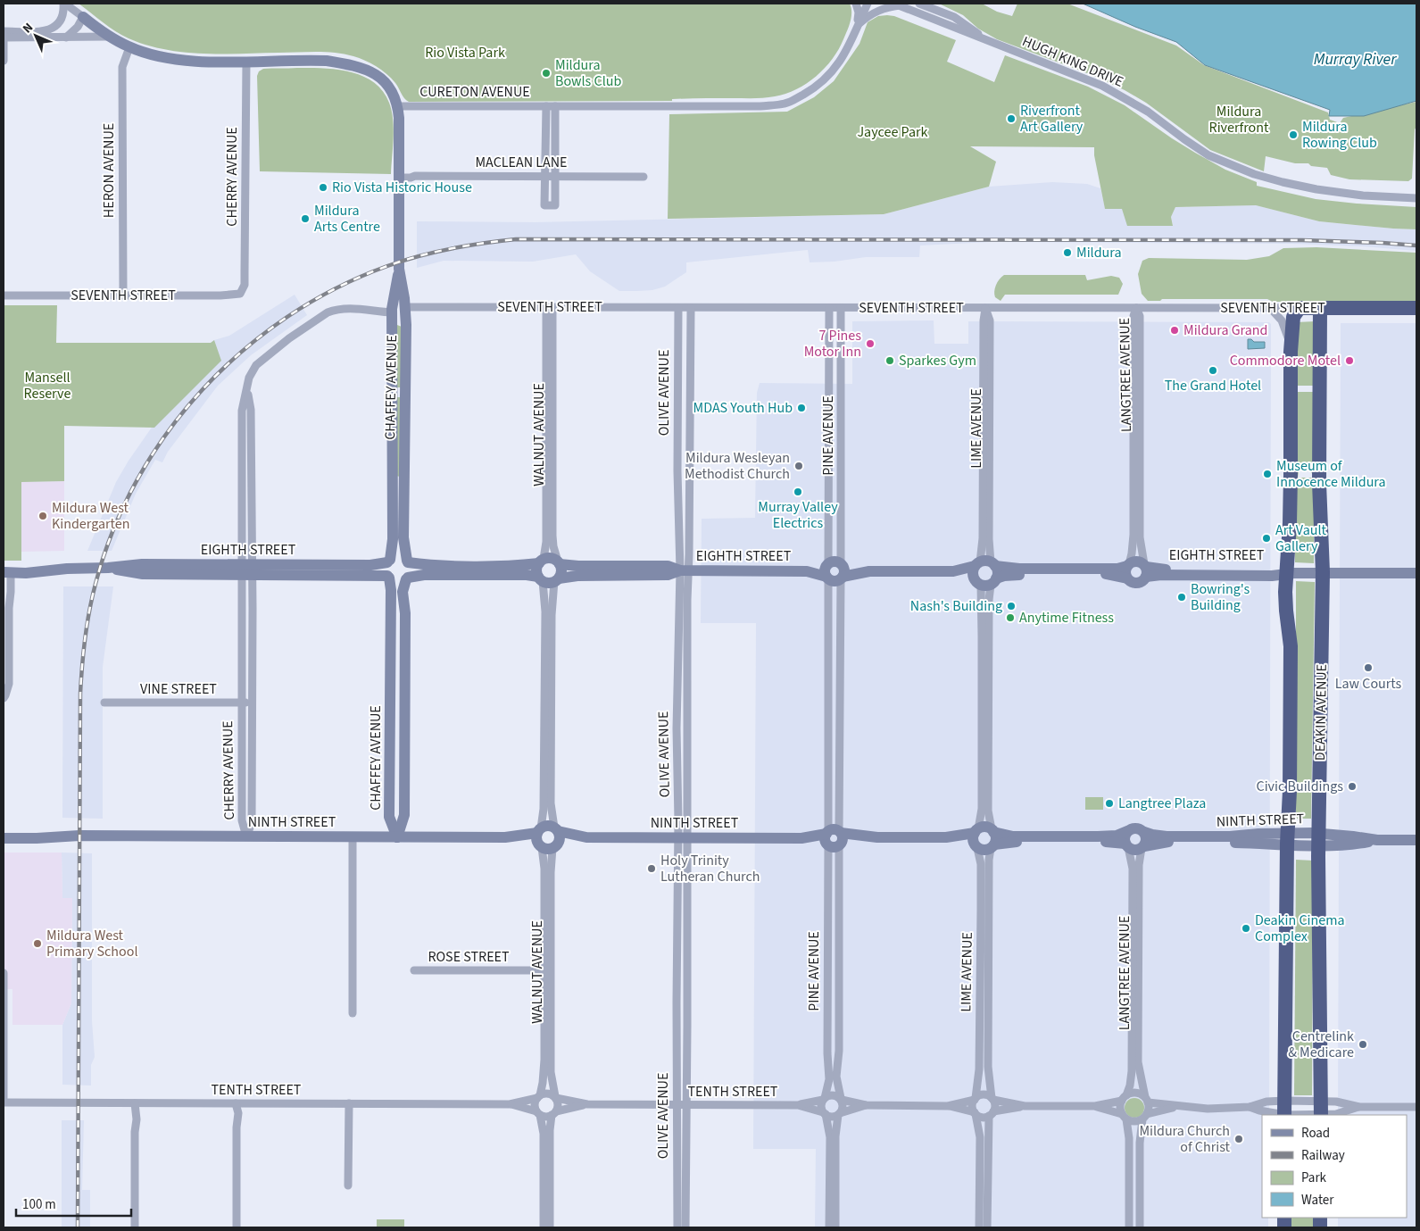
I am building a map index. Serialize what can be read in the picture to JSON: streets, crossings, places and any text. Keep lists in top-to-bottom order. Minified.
{"streets":{"highway":["SEVENTH STREET","DEAKIN AVENUE"],"street":["HUGH KING DRIVE","CURETON AVENUE","MACLEAN LANE","HERON AVENUE","CHERRY AVENUE","LANGTREE AVENUE","CHAFFEY AVENUE","OLIVE AVENUE","LIME AVENUE","WALNUT AVENUE","PINE AVENUE","EIGHTH STREET","VINE STREET","NINTH STREET","ROSE STREET","TENTH STREET"]},"crossings":[["CURETON AVENUE","CHAFFEY AVENUE"],["MACLEAN LANE","CHAFFEY AVENUE"],["HERON AVENUE","SEVENTH STREET"],["CHERRY AVENUE","SEVENTH STREET"],["CHERRY AVENUE","CHAFFEY AVENUE"],["CHERRY AVENUE","EIGHTH STREET"],["CHERRY AVENUE","VINE STREET"],["CHERRY AVENUE","NINTH STREET"],["SEVENTH STREET","LANGTREE AVENUE"],["SEVENTH STREET","CHAFFEY AVENUE"],["SEVENTH STREET","OLIVE AVENUE"],["SEVENTH STREET","LIME AVENUE"],["SEVENTH STREET","WALNUT AVENUE"],["SEVENTH STREET","PINE AVENUE"],["SEVENTH STREET","DEAKIN AVENUE"],["LANGTREE AVENUE","EIGHTH STREET"],["LANGTREE AVENUE","NINTH STREET"],["CHAFFEY AVENUE","EIGHTH STREET"],["CHAFFEY AVENUE","NINTH STREET"],["OLIVE AVENUE","EIGHTH STREET"],["OLIVE AVENUE","NINTH STREET"],["OLIVE AVENUE","TENTH STREET"],["LIME AVENUE","NINTH STREET"],["WALNUT AVENUE","EIGHTH STREET"],["WALNUT AVENUE","NINTH STREET"],["WALNUT AVENUE","ROSE STREET"],["WALNUT AVENUE","TENTH STREET"],["PINE AVENUE","EIGHTH STREET"],["PINE AVENUE","NINTH STREET"],["PINE AVENUE","TENTH STREET"],["EIGHTH STREET","DEAKIN AVENUE"],["DEAKIN AVENUE","NINTH STREET"]],"water":["Murray River"],"parks":["Rio Vista Park","Mildura Riverfront","Jaycee Park","Mansell Reserve"],"places":["Mildura Bowls Club","Riverfront Art Gallery","Mildura Rowing Club","Rio Vista Historic House","Mildura Arts Centre","Mildura","Mildura Grand","7 Pines Motor Inn","Sparkes Gym","Commodore Motel","The Grand Hotel","MDAS Youth Hub","Mildura Wesleyan Methodist Church","Museum of Innocence Mildura","Murray Valley Electrics","Mildura West Kindergarten","Art Vault Gallery","Bowring's Building","Nash's Building","Anytime Fitness","Law Courts","Civic Buildings","Langtree Plaza","Holy Trinity Lutheran Church","Deakin Cinema Complex","Mildura West Primary School","Centrelink & Medicare","Mildura Church of Christ"],"legend":["Road","Railway","Park","Water"],"scale_bar":"100 m","north":"top left"}
